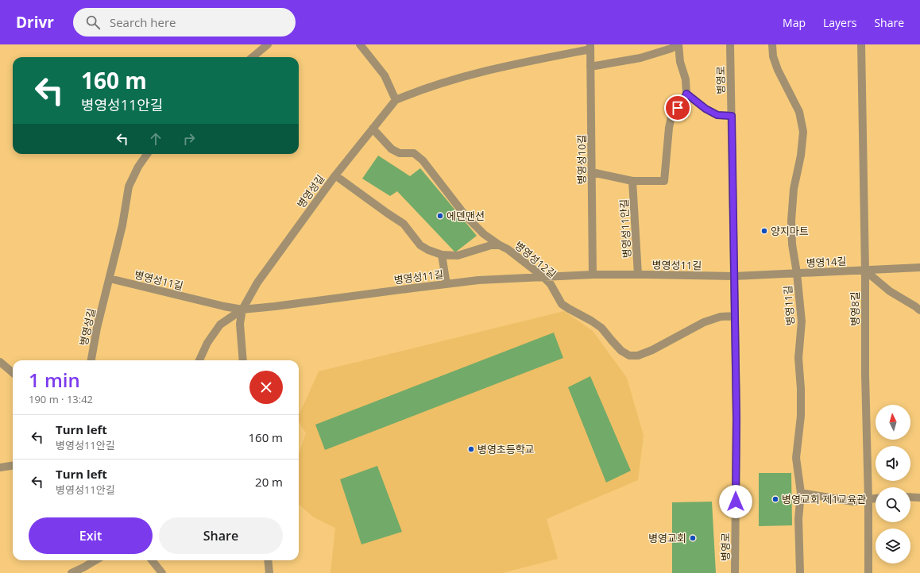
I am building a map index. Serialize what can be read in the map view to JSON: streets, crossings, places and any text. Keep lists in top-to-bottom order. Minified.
{"streets":{"street":["병영로","병영성10길","병영성길","병영성11안길","병영성12길","병영14길","병영성11길","병영11길","병영8길"]},"crossings":[["병영로","병영성12길"],["병영로","병영14길"],["병영로","병영성11길"],["병영성10길","병영성11길"],["병영성길","병영성12길"],["병영성길","병영성11길"],["병영성11안길","병영성11길"],["병영성12길","병영성11길"],["병영14길","병영성11길"],["병영14길","병영11길"],["병영14길","병영8길"]],"places":["에덴맨션","양지마트","병영초등학교","병영교회 제1교육관","병영교회"],"north":"top","page":{"header":"Drivr","search":"Search here","nav":["Map","Layers","Share"],"turn":["160 m","병영성11안길"],"heading":["1 min","190 m · 13:42"],"list":[{"name":"Turn left","note":"병영성11안길","value":"160 m"},{"name":"Turn left","note":"병영성11안길","value":"20 m"}],"buttons":["Exit","Share"]}}
